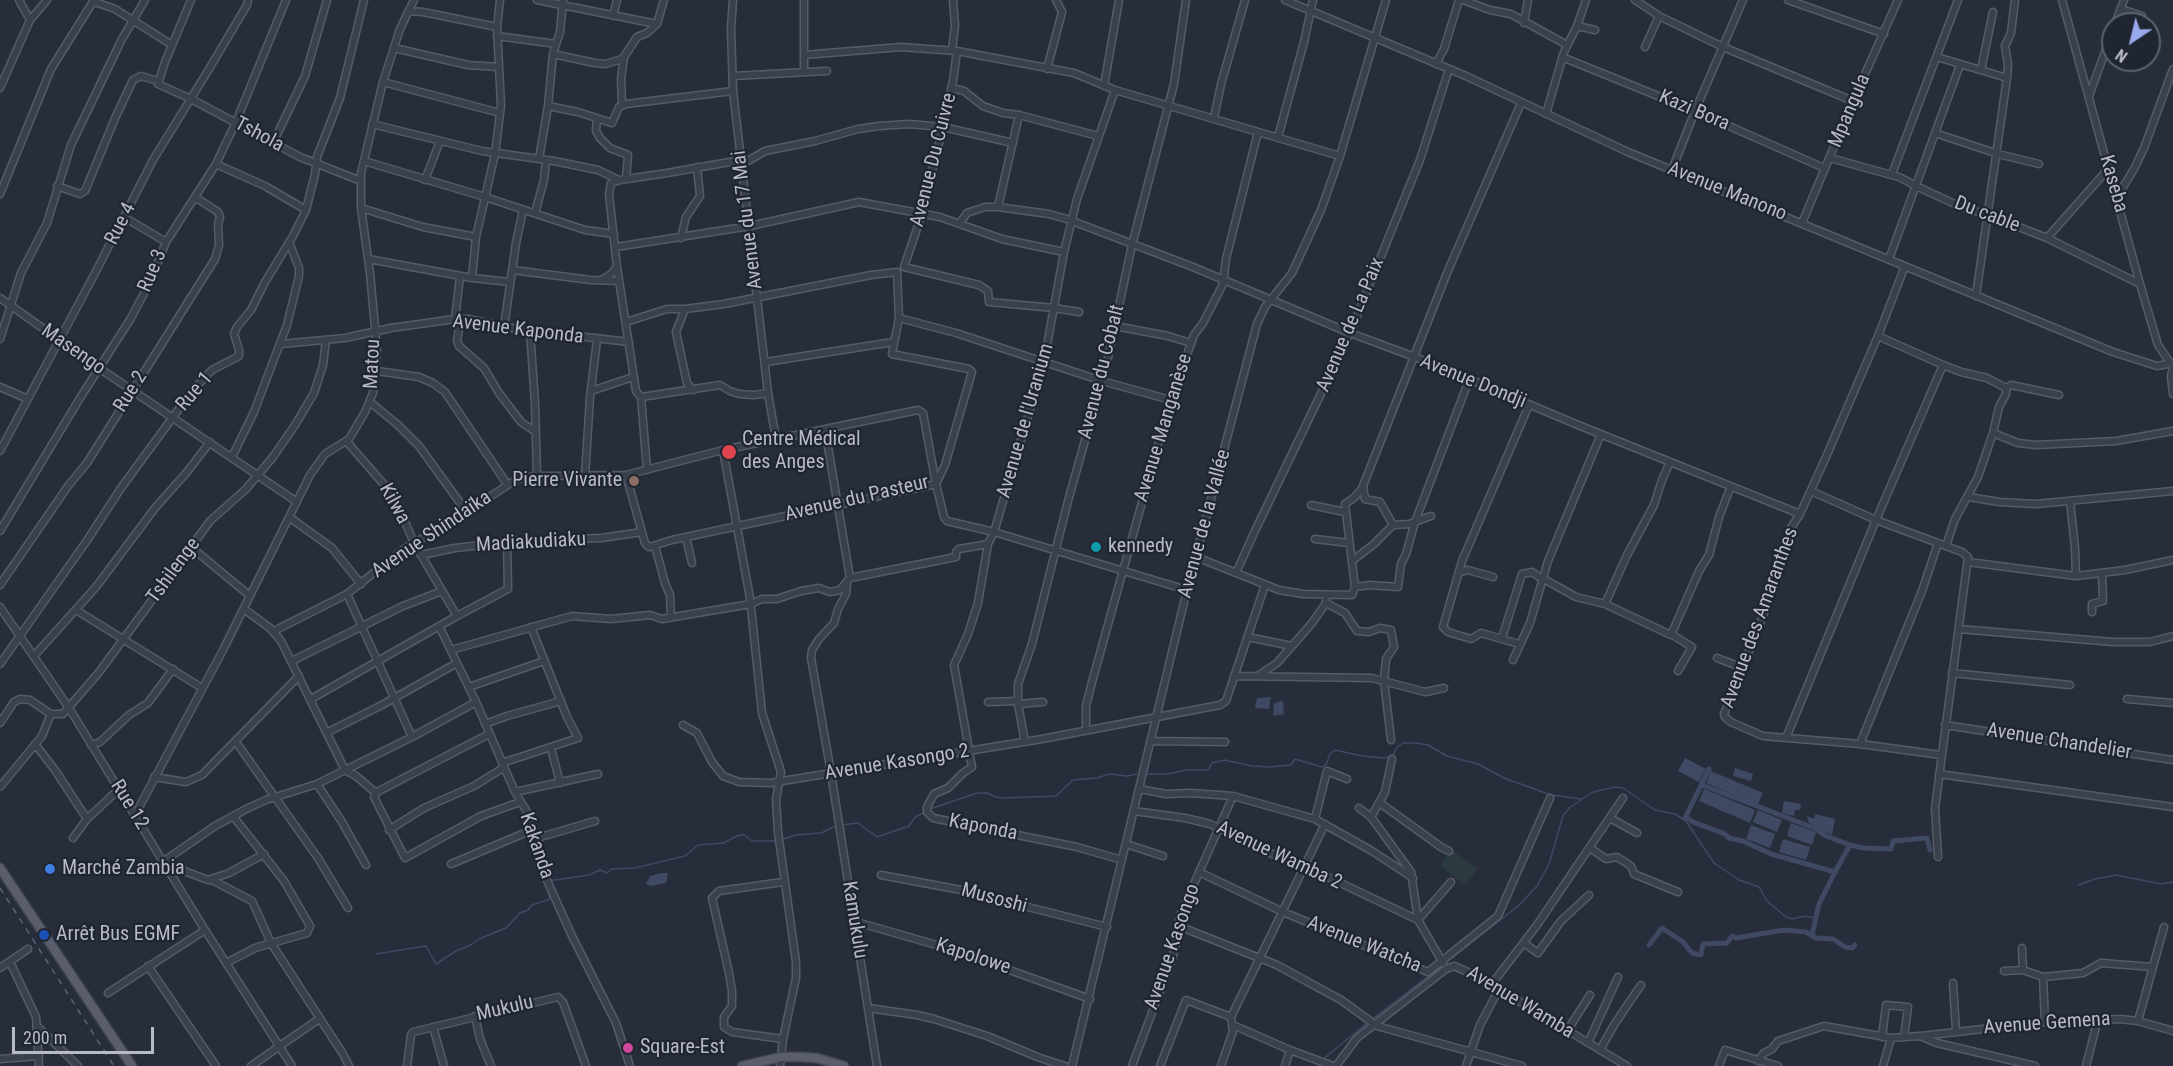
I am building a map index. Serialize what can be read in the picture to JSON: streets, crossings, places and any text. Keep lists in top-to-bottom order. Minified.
{"streets":{"street":["Kazi Bora","Mpangula","Tshola","Avenue Du Cuivre","Kaseba","Avenue Manono","Du cable","Avenue du 17 Mai","Rue 4","Rue 3","Avenue de La Paix","Avenue Kaponda","Masengo","Matou","Avenue du Cobalt","Avenue Dondji","Rue 2","Rue 1","Avenue de l'Uranium","Avenue Manganèse","Avenue du Pasteur","Kilwa","Avenue de la Vallée","Avenue Shindaïka","Madiakudiaku","Tshilenge","Avenue des Amaranthes","Avenue Chandelier","Avenue Kasongo 2","Rue 12","Kaponda","Kakanda","Avenue Wamba 2","Musoshi","Kamukulu","Avenue Watcha","Avenue Kasongo","Kapolowe","Avenue Wamba","Mukulu","Avenue Gemena"]},"crossings":[["Kazi Bora","Mpangula"],["Mpangula","Avenue Manono"],["Mpangula","Du cable"],["Tshola","Rue 4"],["Tshola","Rue 3"],["Tshola","Matou"],["Tshola","Rue 1"],["Kaseba","Avenue Manono"],["Kaseba","Du cable"],["Avenue Manono","Avenue de La Paix"],["Avenue Manono","Avenue de la Vallée"],["Avenue du 17 Mai","Avenue Shindaïka"],["Rue 4","Masengo"],["Rue 3","Masengo"],["Rue 3","Rue 2"],["Avenue de La Paix","Avenue Dondji"],["Avenue Kaponda","Matou"],["Avenue Kaponda","Tshilenge"],["Masengo","Matou"],["Masengo","Rue 2"],["Masengo","Rue 1"],["Masengo","Tshilenge"],["Matou","Kilwa"],["Matou","Rue 12"],["Avenue du Cobalt","Avenue Dondji"],["Avenue du Cobalt","Avenue Kasongo 2"],["Avenue Dondji","Avenue de l'Uranium"],["Avenue Dondji","Avenue Manganèse"],["Avenue Dondji","Avenue de la Vallée"],["Avenue Dondji","Avenue des Amaranthes"],["Rue 1","Rue 12"],["Avenue de l'Uranium","Avenue Kasongo 2"],["Avenue de l'Uranium","Kaponda"],["Avenue Manganèse","Avenue Kasongo 2"],["Avenue du Pasteur","Avenue Shindaïka"],["Kilwa","Avenue Shindaïka"],["Kilwa","Madiakudiaku"],["Avenue de la Vallée","Avenue Kasongo 2"],["Avenue de la Vallée","Kaponda"],["Avenue de la Vallée","Avenue Wamba 2"],["Avenue de la Vallée","Musoshi"],["Avenue de la Vallée","Kapolowe"],["Tshilenge","Rue 12"],["Avenue Kasongo 2","Kaponda"],["Avenue Kasongo 2","Kamukulu"],["Avenue Wamba 2","Avenue Kasongo"],["Kamukulu","Kapolowe"],["Avenue Watcha","Avenue Kasongo"]],"places":["Centre Médical des Anges","Pierre Vivante","kennedy","Marché Zambia","Arrêt Bus EGMF","Square-Est"],"scale_bar":"200 m","north":"bottom left"}
